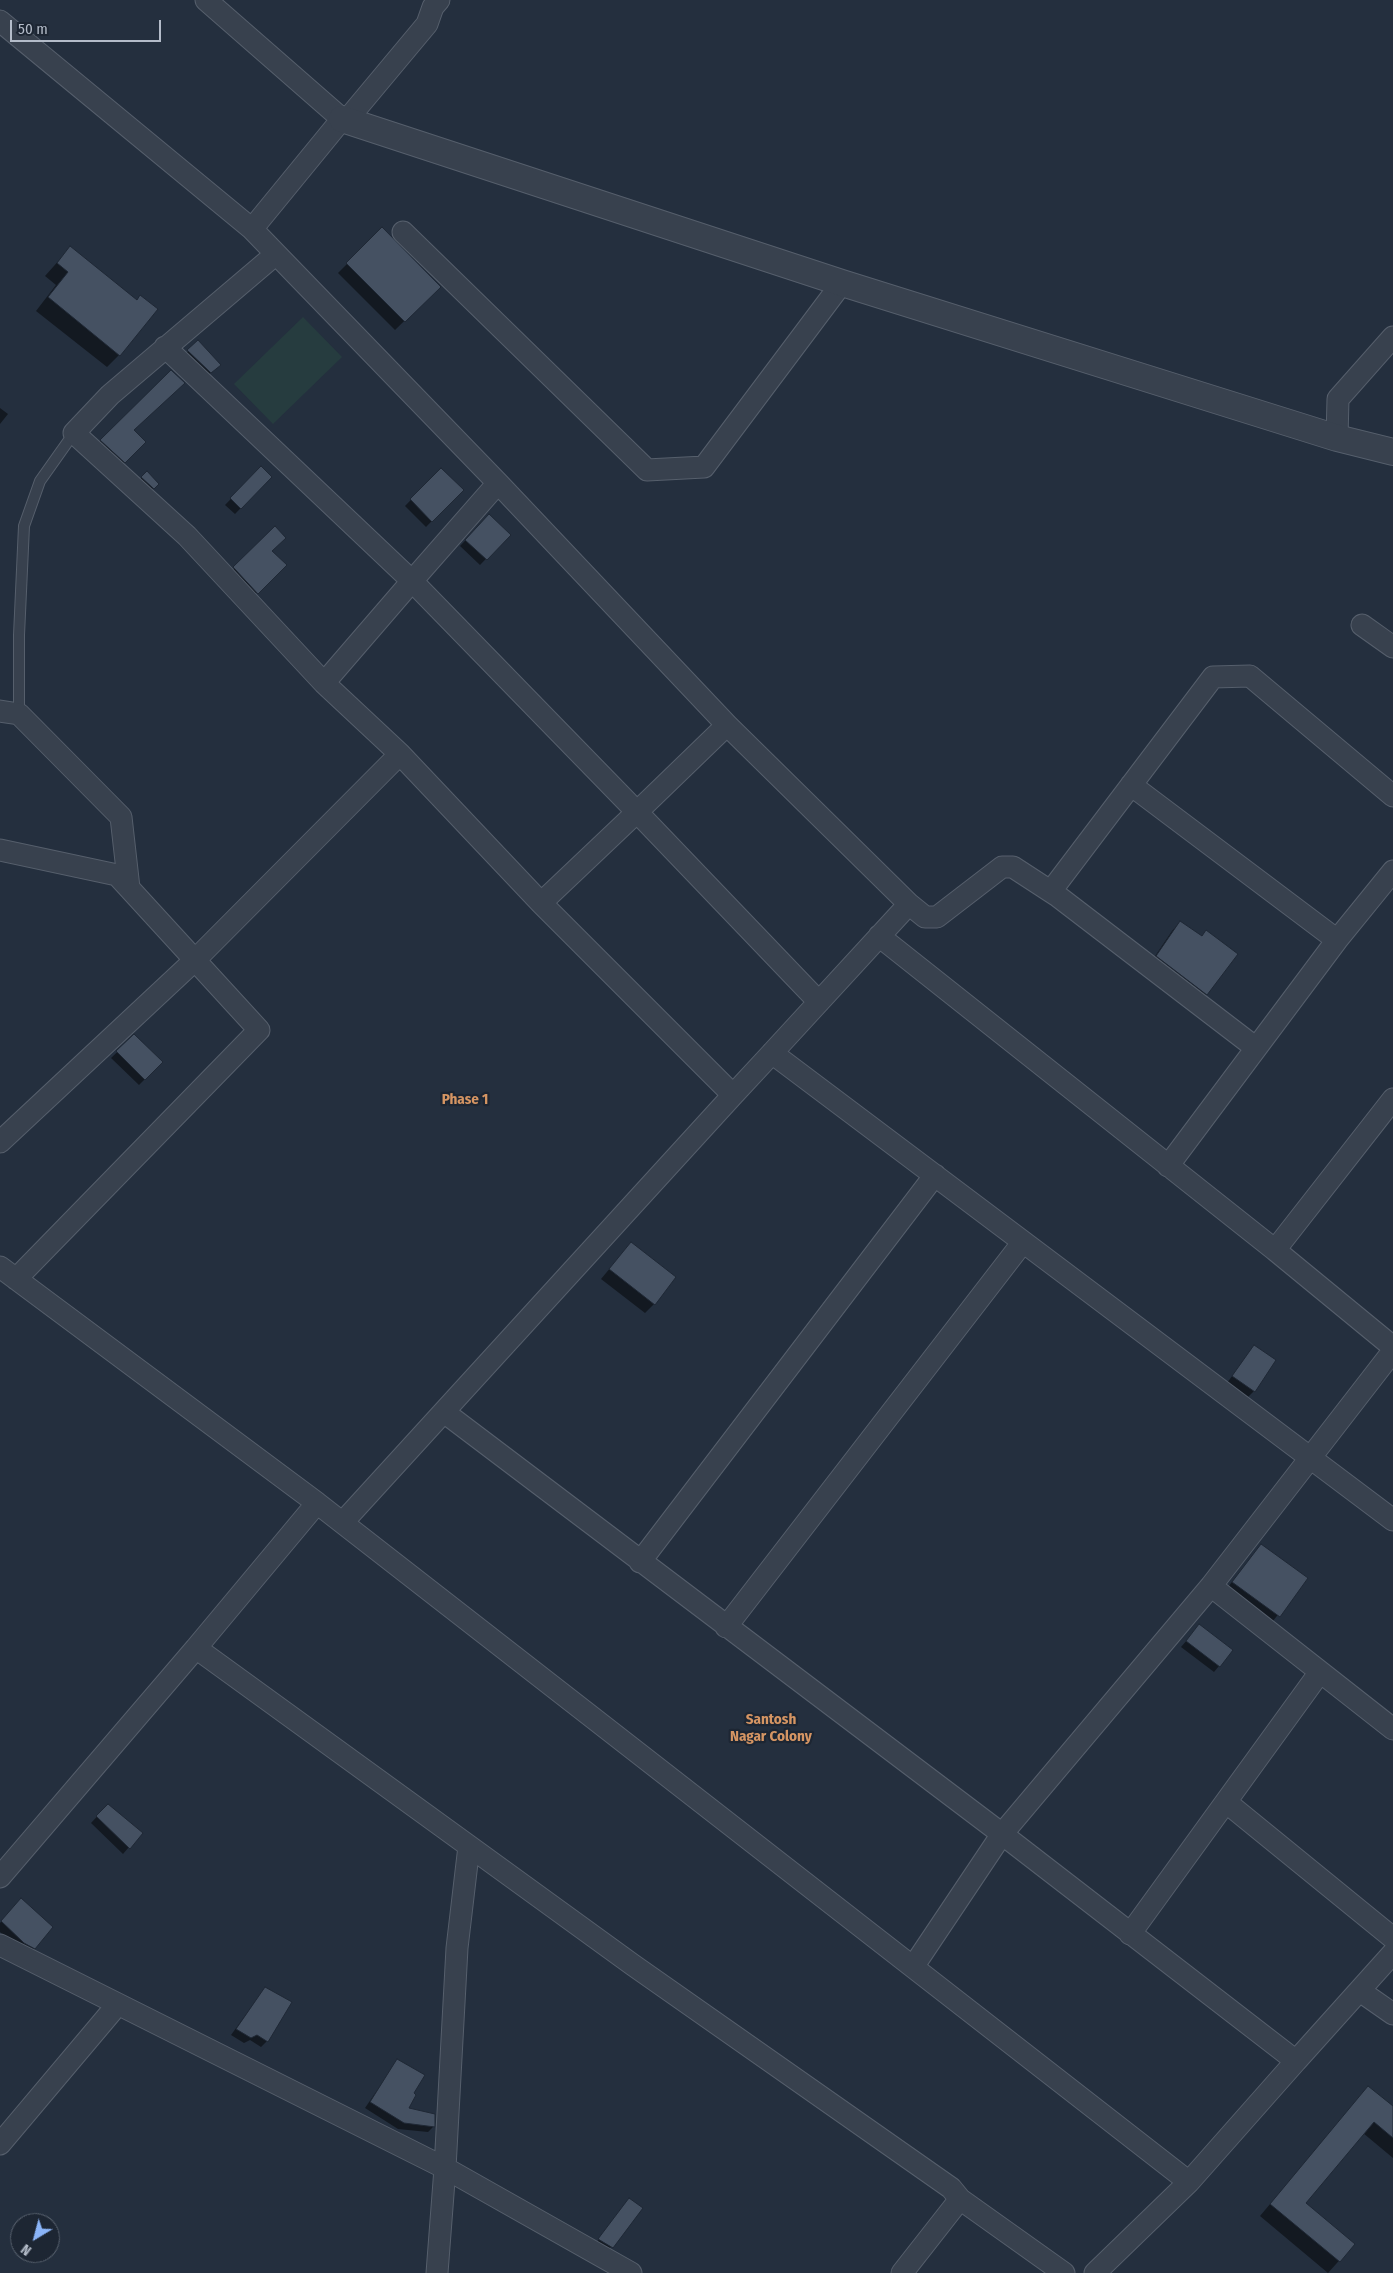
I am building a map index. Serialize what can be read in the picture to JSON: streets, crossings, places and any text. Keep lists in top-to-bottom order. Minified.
{"districts":["Phase 1","Santosh Nagar Colony"],"scale_bar":"50 m","north":"bottom left"}
